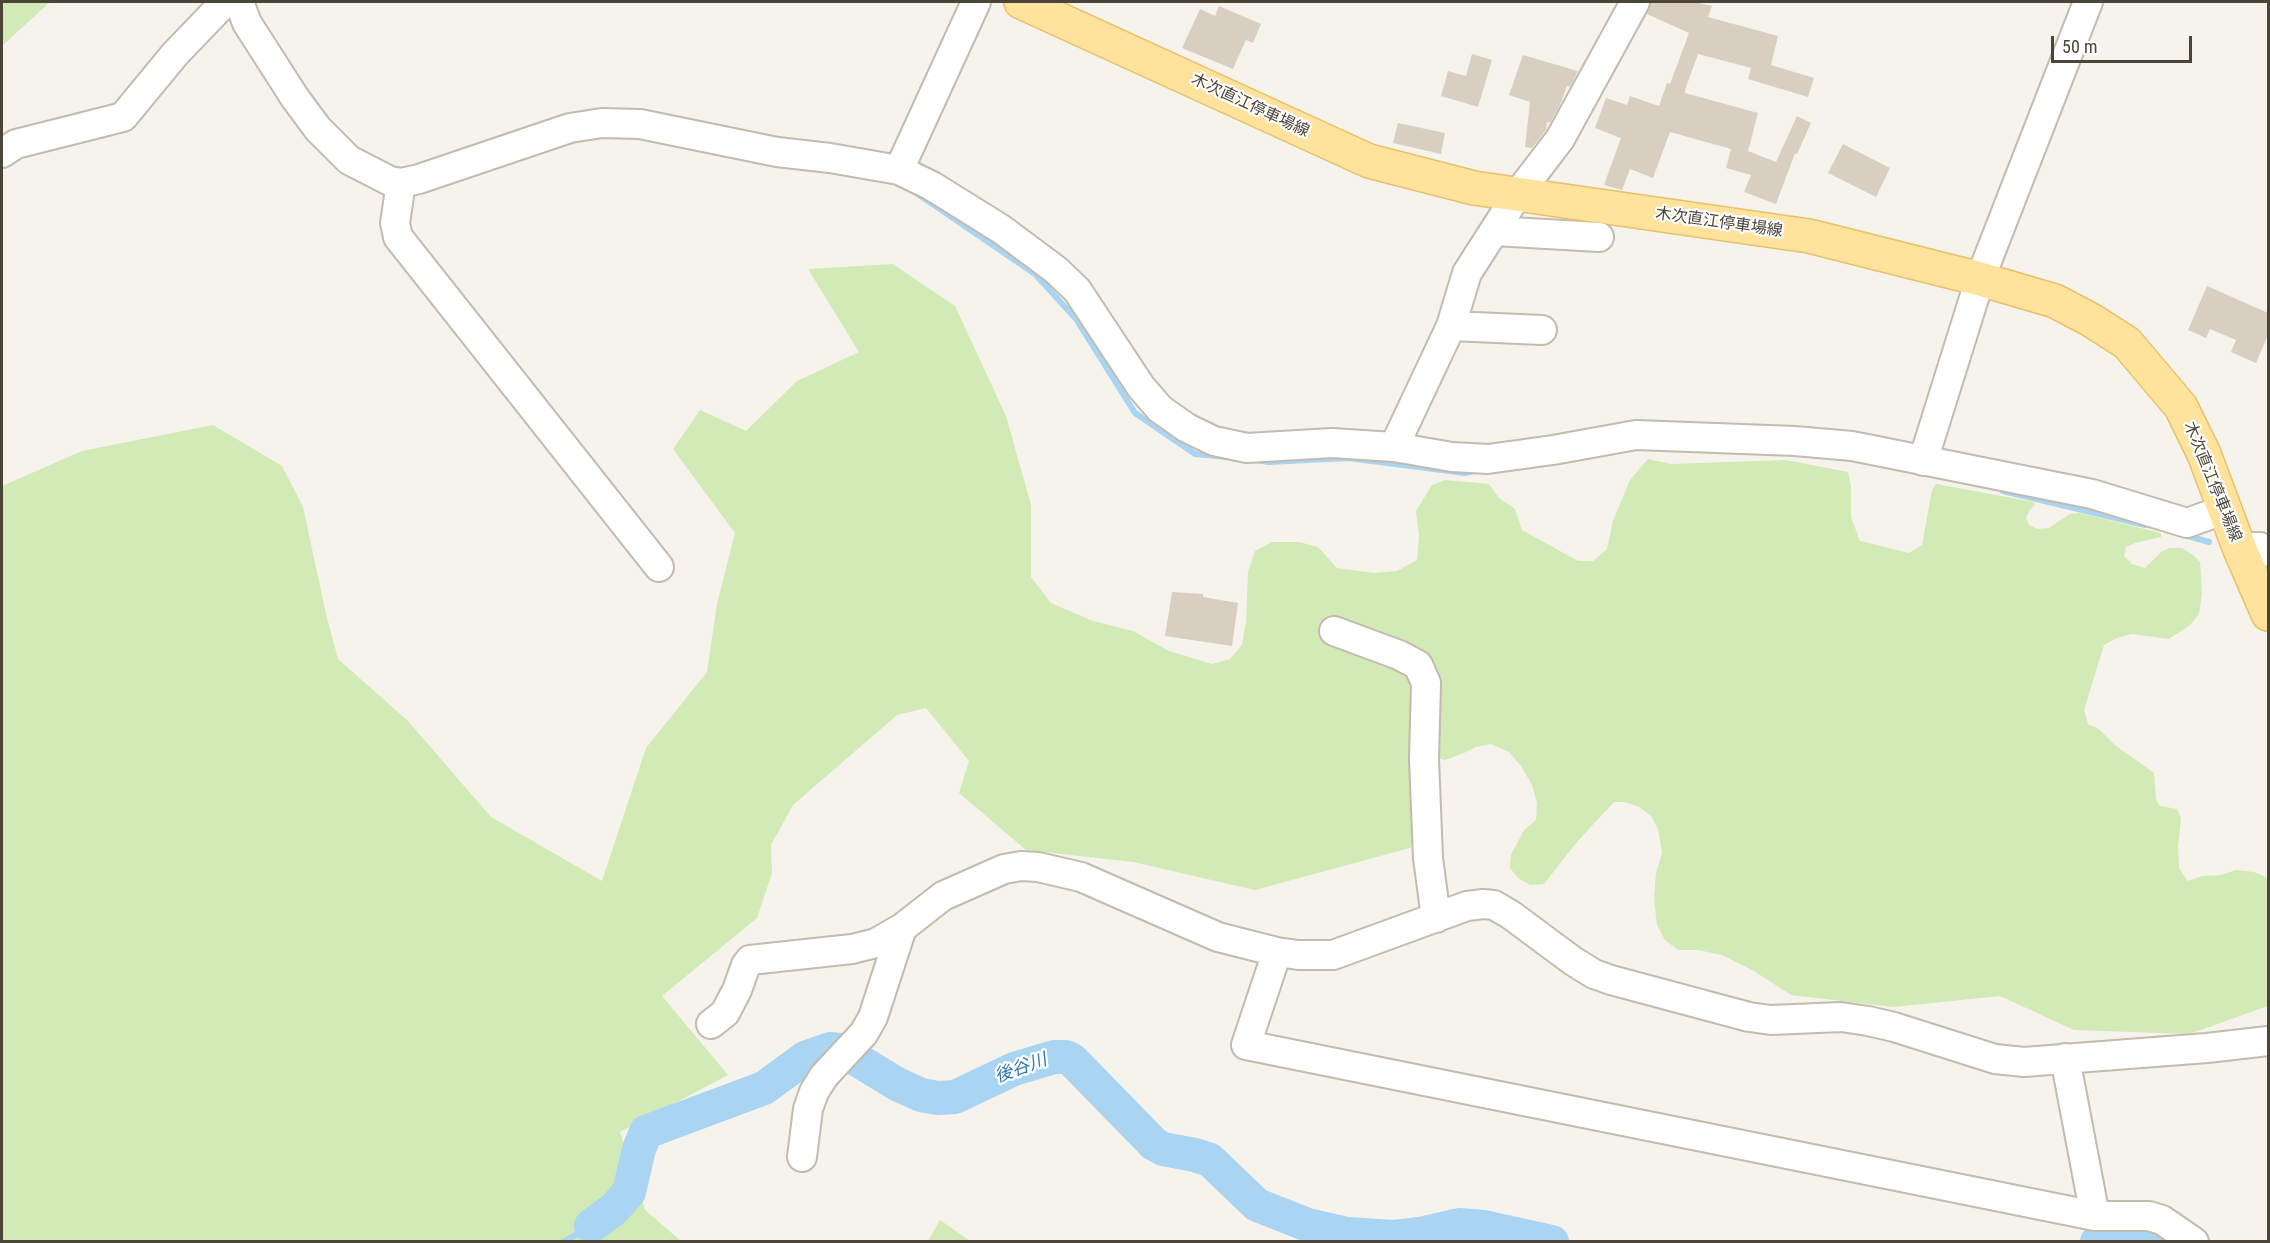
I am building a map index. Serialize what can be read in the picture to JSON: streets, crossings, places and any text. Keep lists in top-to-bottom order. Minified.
{"streets":{"main road":["木次直江停車場線"]},"water":["後谷川"],"scale_bar":"50 m"}
